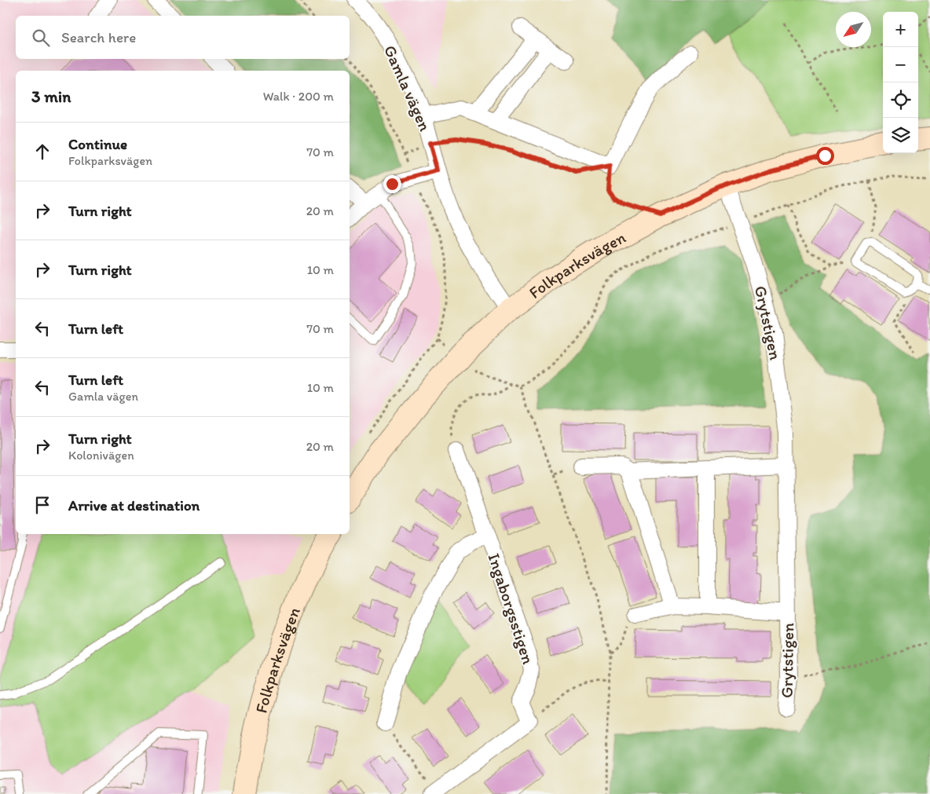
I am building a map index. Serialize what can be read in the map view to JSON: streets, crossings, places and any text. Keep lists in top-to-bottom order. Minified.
{"streets":{"main road":["Folkparksvägen"],"street":["Gamla vägen","Grytstigen","Ingaborgsstigen"]},"crossings":[["Gamla vägen","Folkparksvägen"],["Folkparksvägen","Grytstigen"]],"north":"bottom left","page":{"map_buttons":["+","−"],"search":"Search here","heading":["3 min","Walk · 200 m"],"list":[["Continue","Folkparksvägen","70 m"],["Turn right","20 m"],["Turn right","10 m"],["Turn left","70 m"],["Turn left","Gamla vägen","10 m"],["Turn right","Kolonivägen","20 m"],"Arrive at destination"]}}
